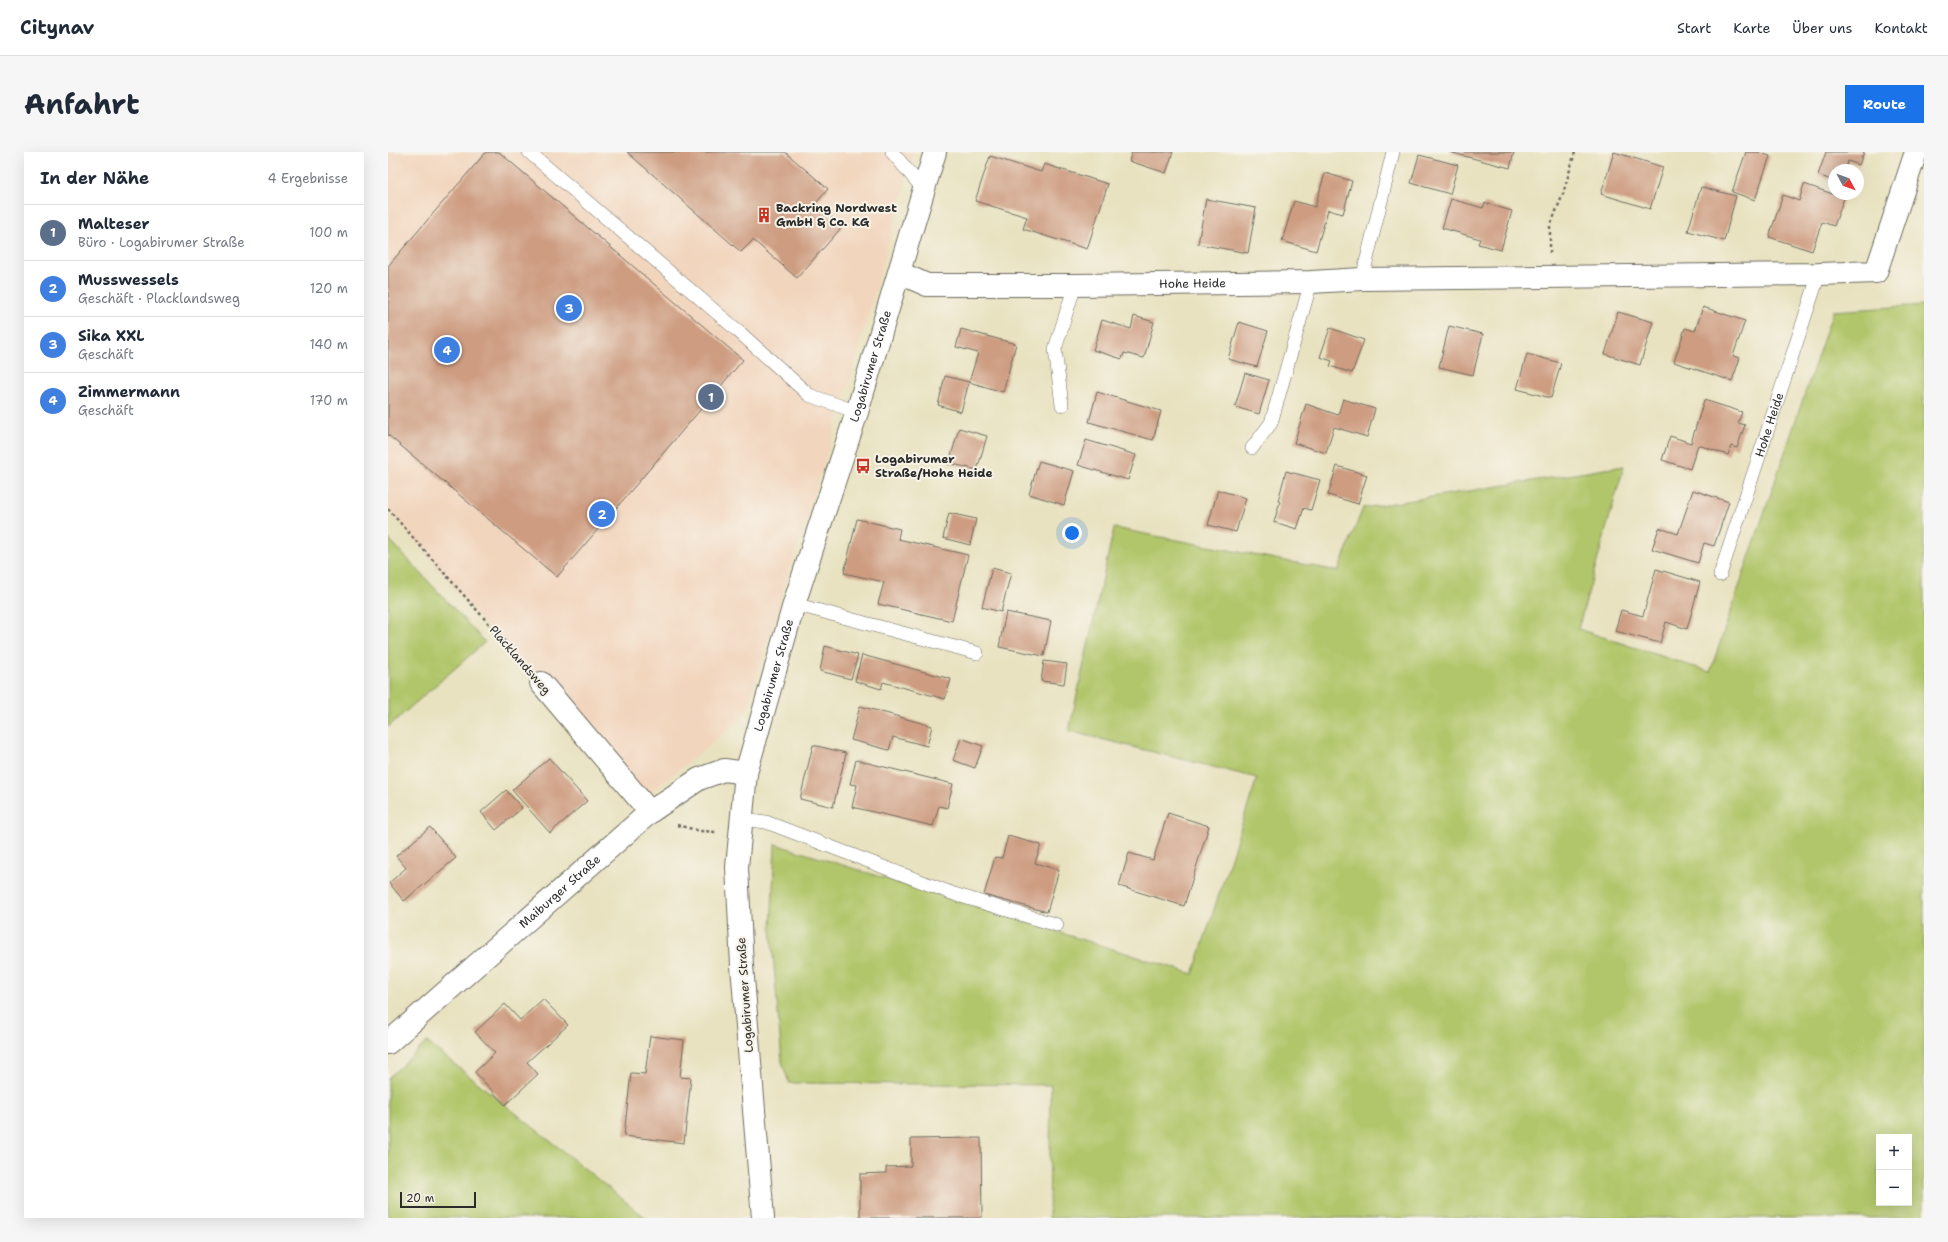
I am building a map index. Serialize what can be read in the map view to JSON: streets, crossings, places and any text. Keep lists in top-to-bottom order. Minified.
{"streets":{"street":["Hohe Heide","Logabirumer Straße","Placklandsweg","Maiburger Straße"]},"crossings":[["Hohe Heide","Logabirumer Straße"],["Logabirumer Straße","Maiburger Straße"],["Placklandsweg","Maiburger Straße"]],"places":{"building":["Backring Nordwest GmbH & Co. KG"],"bus stop":["Logabirumer Straße/Hohe Heide"]},"scale_bar":"20 m","north":"bottom right","page":{"header":"Citynav","nav":["Start","Karte","Über uns","Kontakt"],"title":"Anfahrt","buttons":"Route","heading":["In der Nähe","4 Ergebnisse"],"list":[{"mark":"1","name":"Malteser","note":"Büro · Logabirumer Straße","value":"100 m"},{"mark":"2","name":"Musswessels","note":"Geschäft · Placklandsweg","value":"120 m"},{"mark":"3","name":"Sika XXL","note":"Geschäft","value":"140 m"},{"mark":"4","name":"Zimmermann","note":"Geschäft","value":"170 m"}],"pins":["3","4","1","2"],"map_buttons":["+","−"],"scale":"20 m"}}
